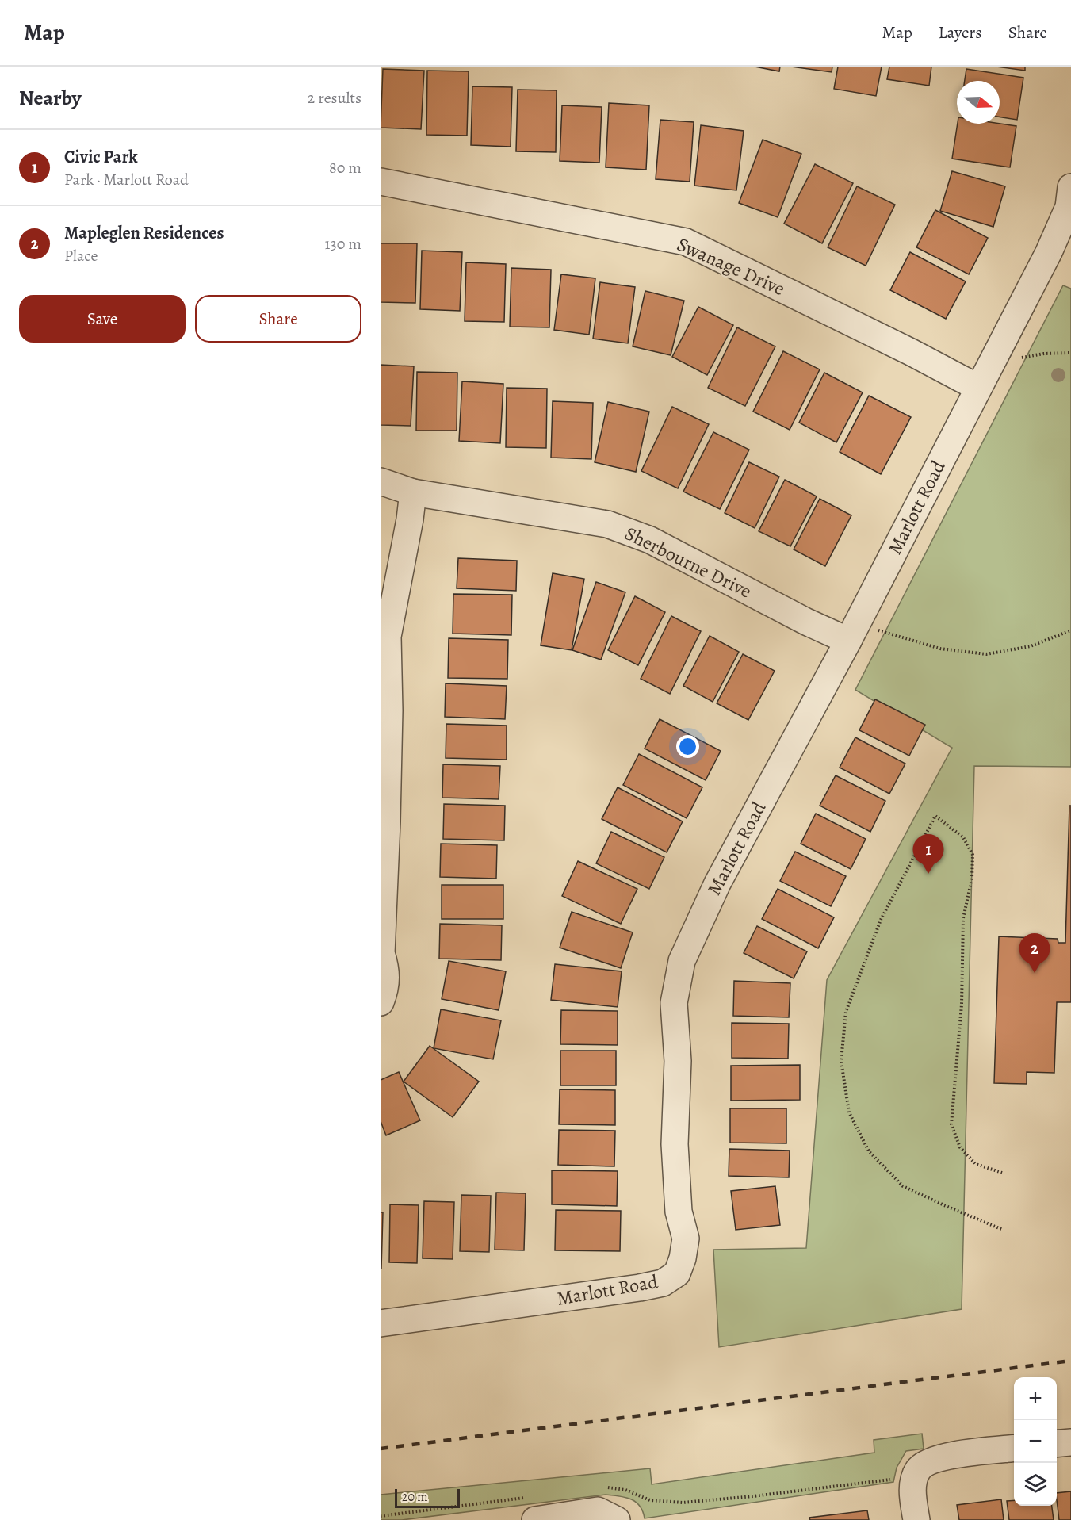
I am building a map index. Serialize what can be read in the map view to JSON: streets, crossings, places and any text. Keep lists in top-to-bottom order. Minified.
{"streets":{"street":["Swanage Drive","Marlott Road","Sherbourne Drive"]},"crossings":[["Swanage Drive","Marlott Road"],["Marlott Road","Sherbourne Drive"]],"scale_bar":"20 m","north":"right","page":{"header":"Map","nav":["Map","Layers","Share"],"heading":["Nearby","2 results"],"list":[{"mark":"1","name":"Civic Park","note":"Park · Marlott Road","value":"80 m"},{"mark":"2","name":"Mapleglen Residences","note":"Place","value":"130 m"}],"buttons":["Save","Share"],"pins":["1","2"],"map_buttons":["+","−"],"scale":"20 m"}}
